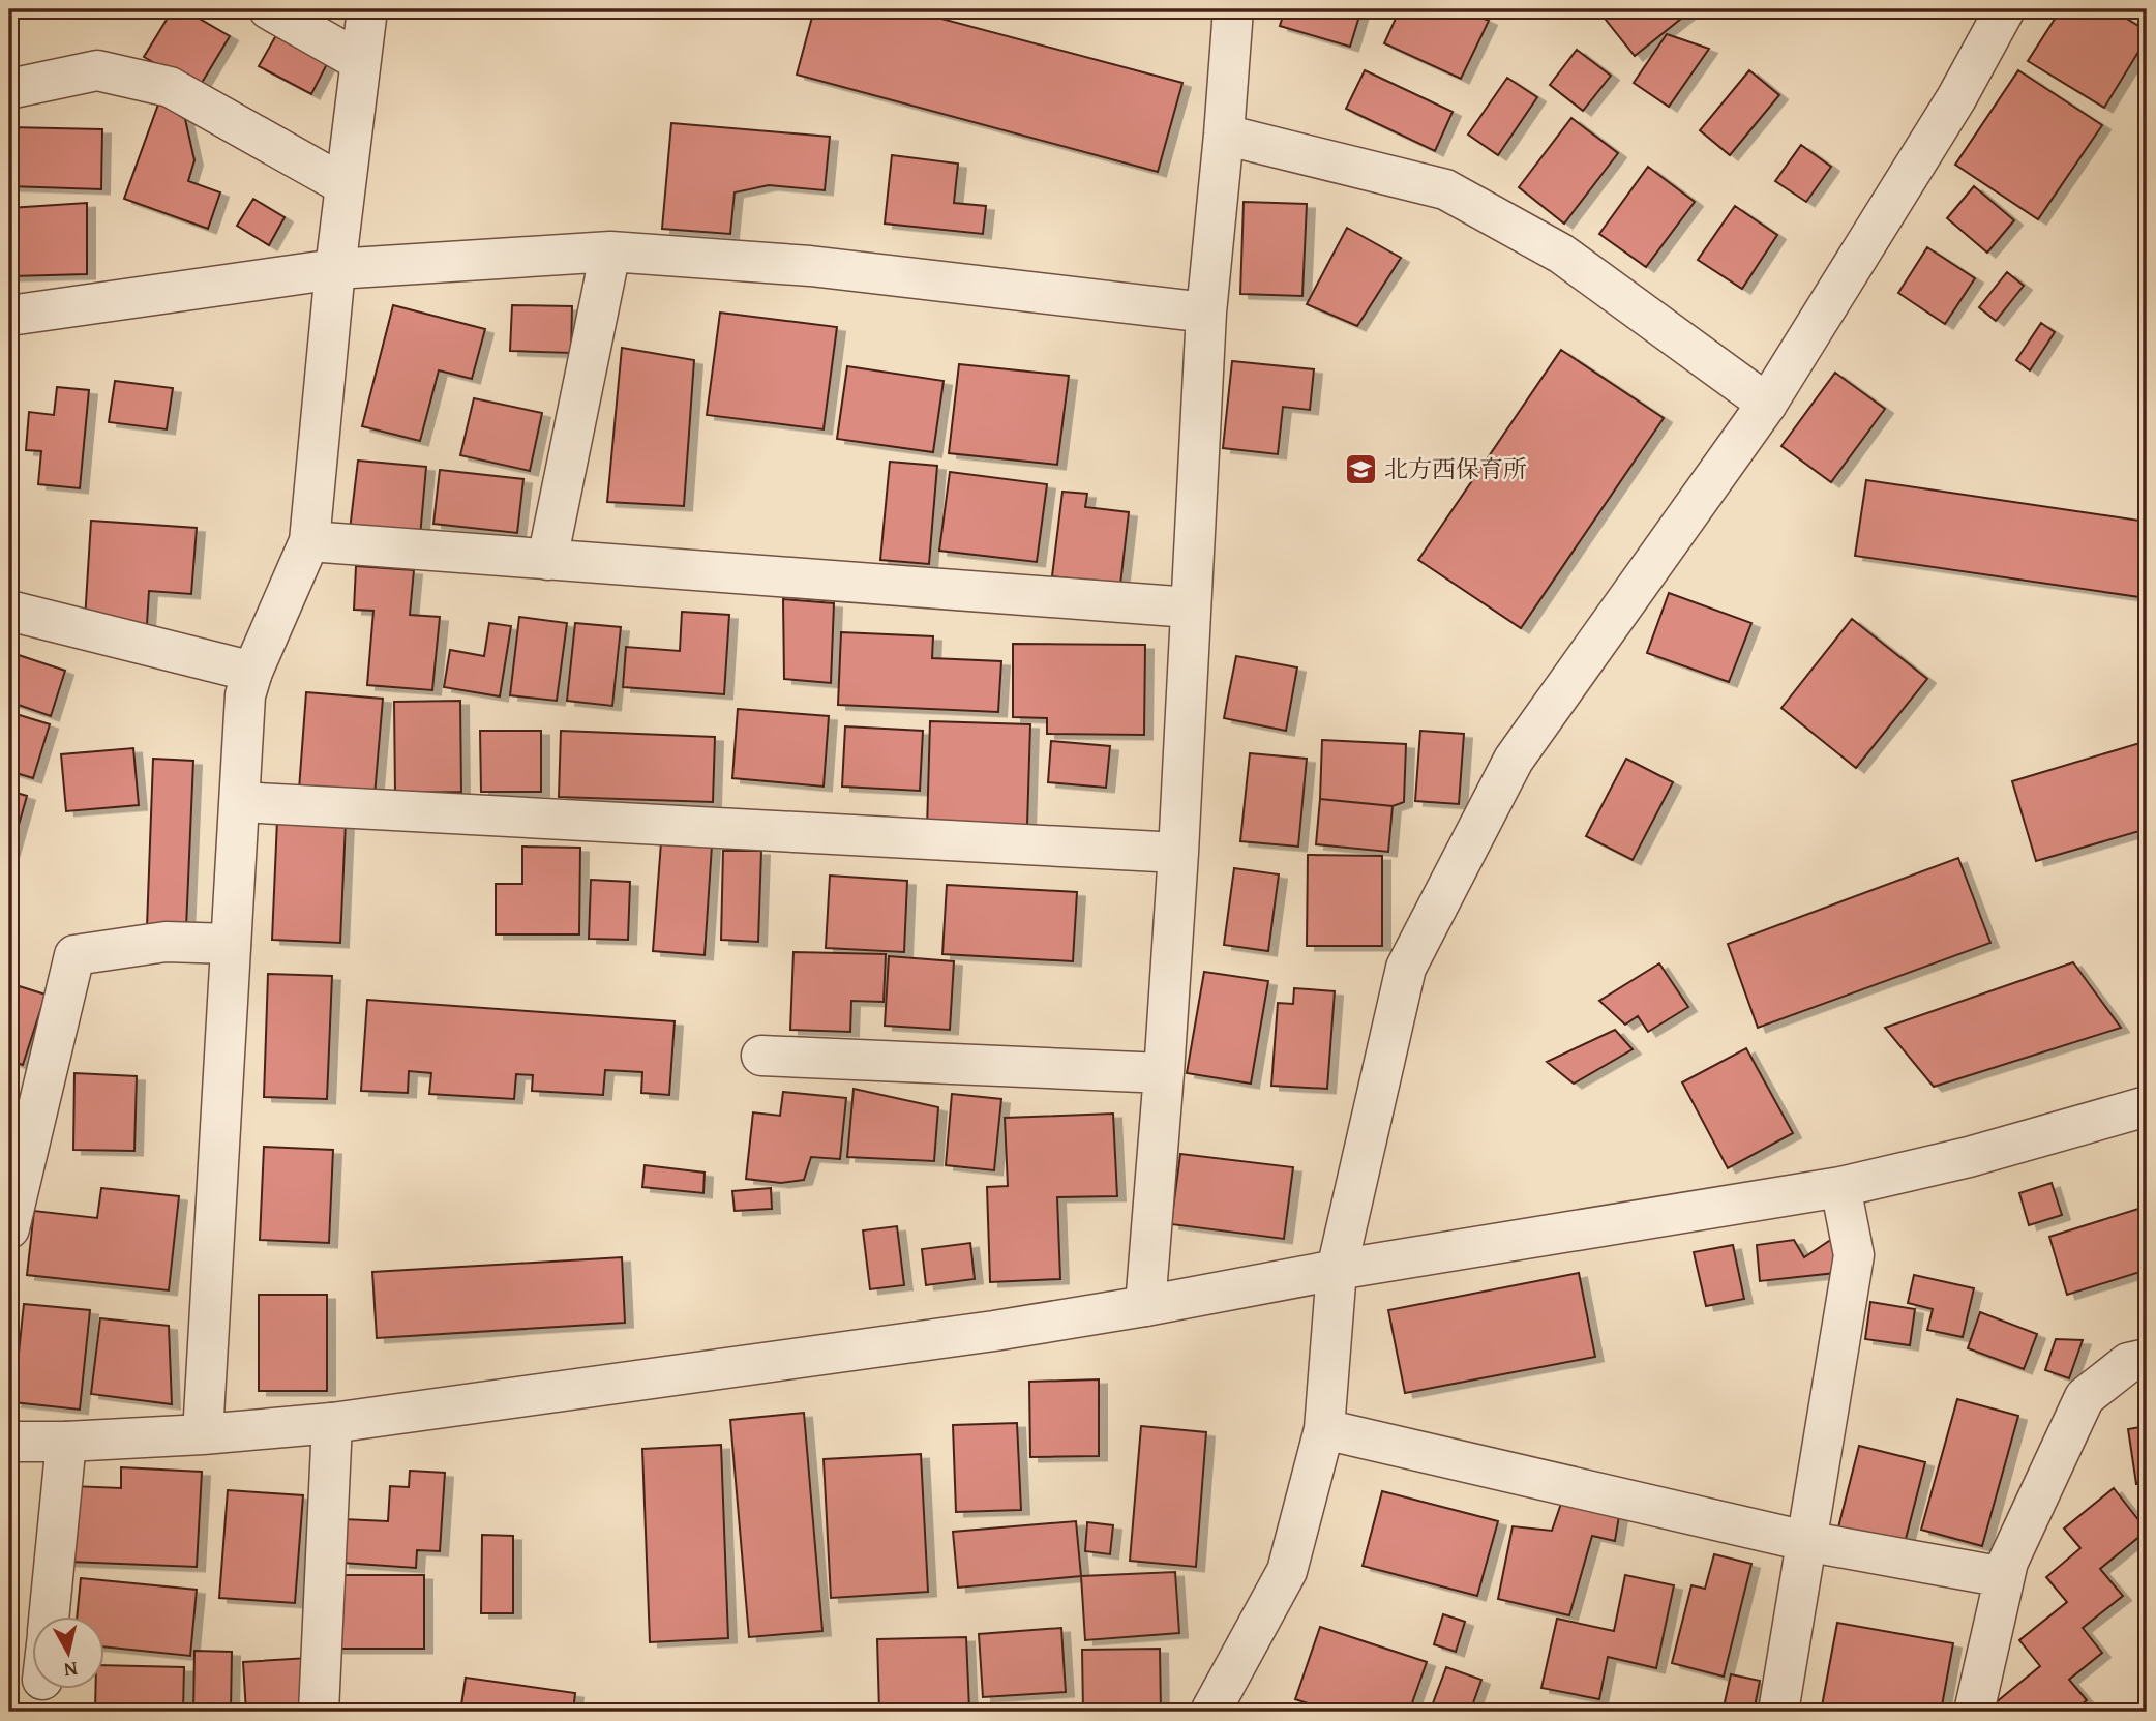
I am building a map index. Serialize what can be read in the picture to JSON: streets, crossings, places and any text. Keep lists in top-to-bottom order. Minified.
{"places":{"school or university":["北方西保育所"]},"north":"bottom"}
